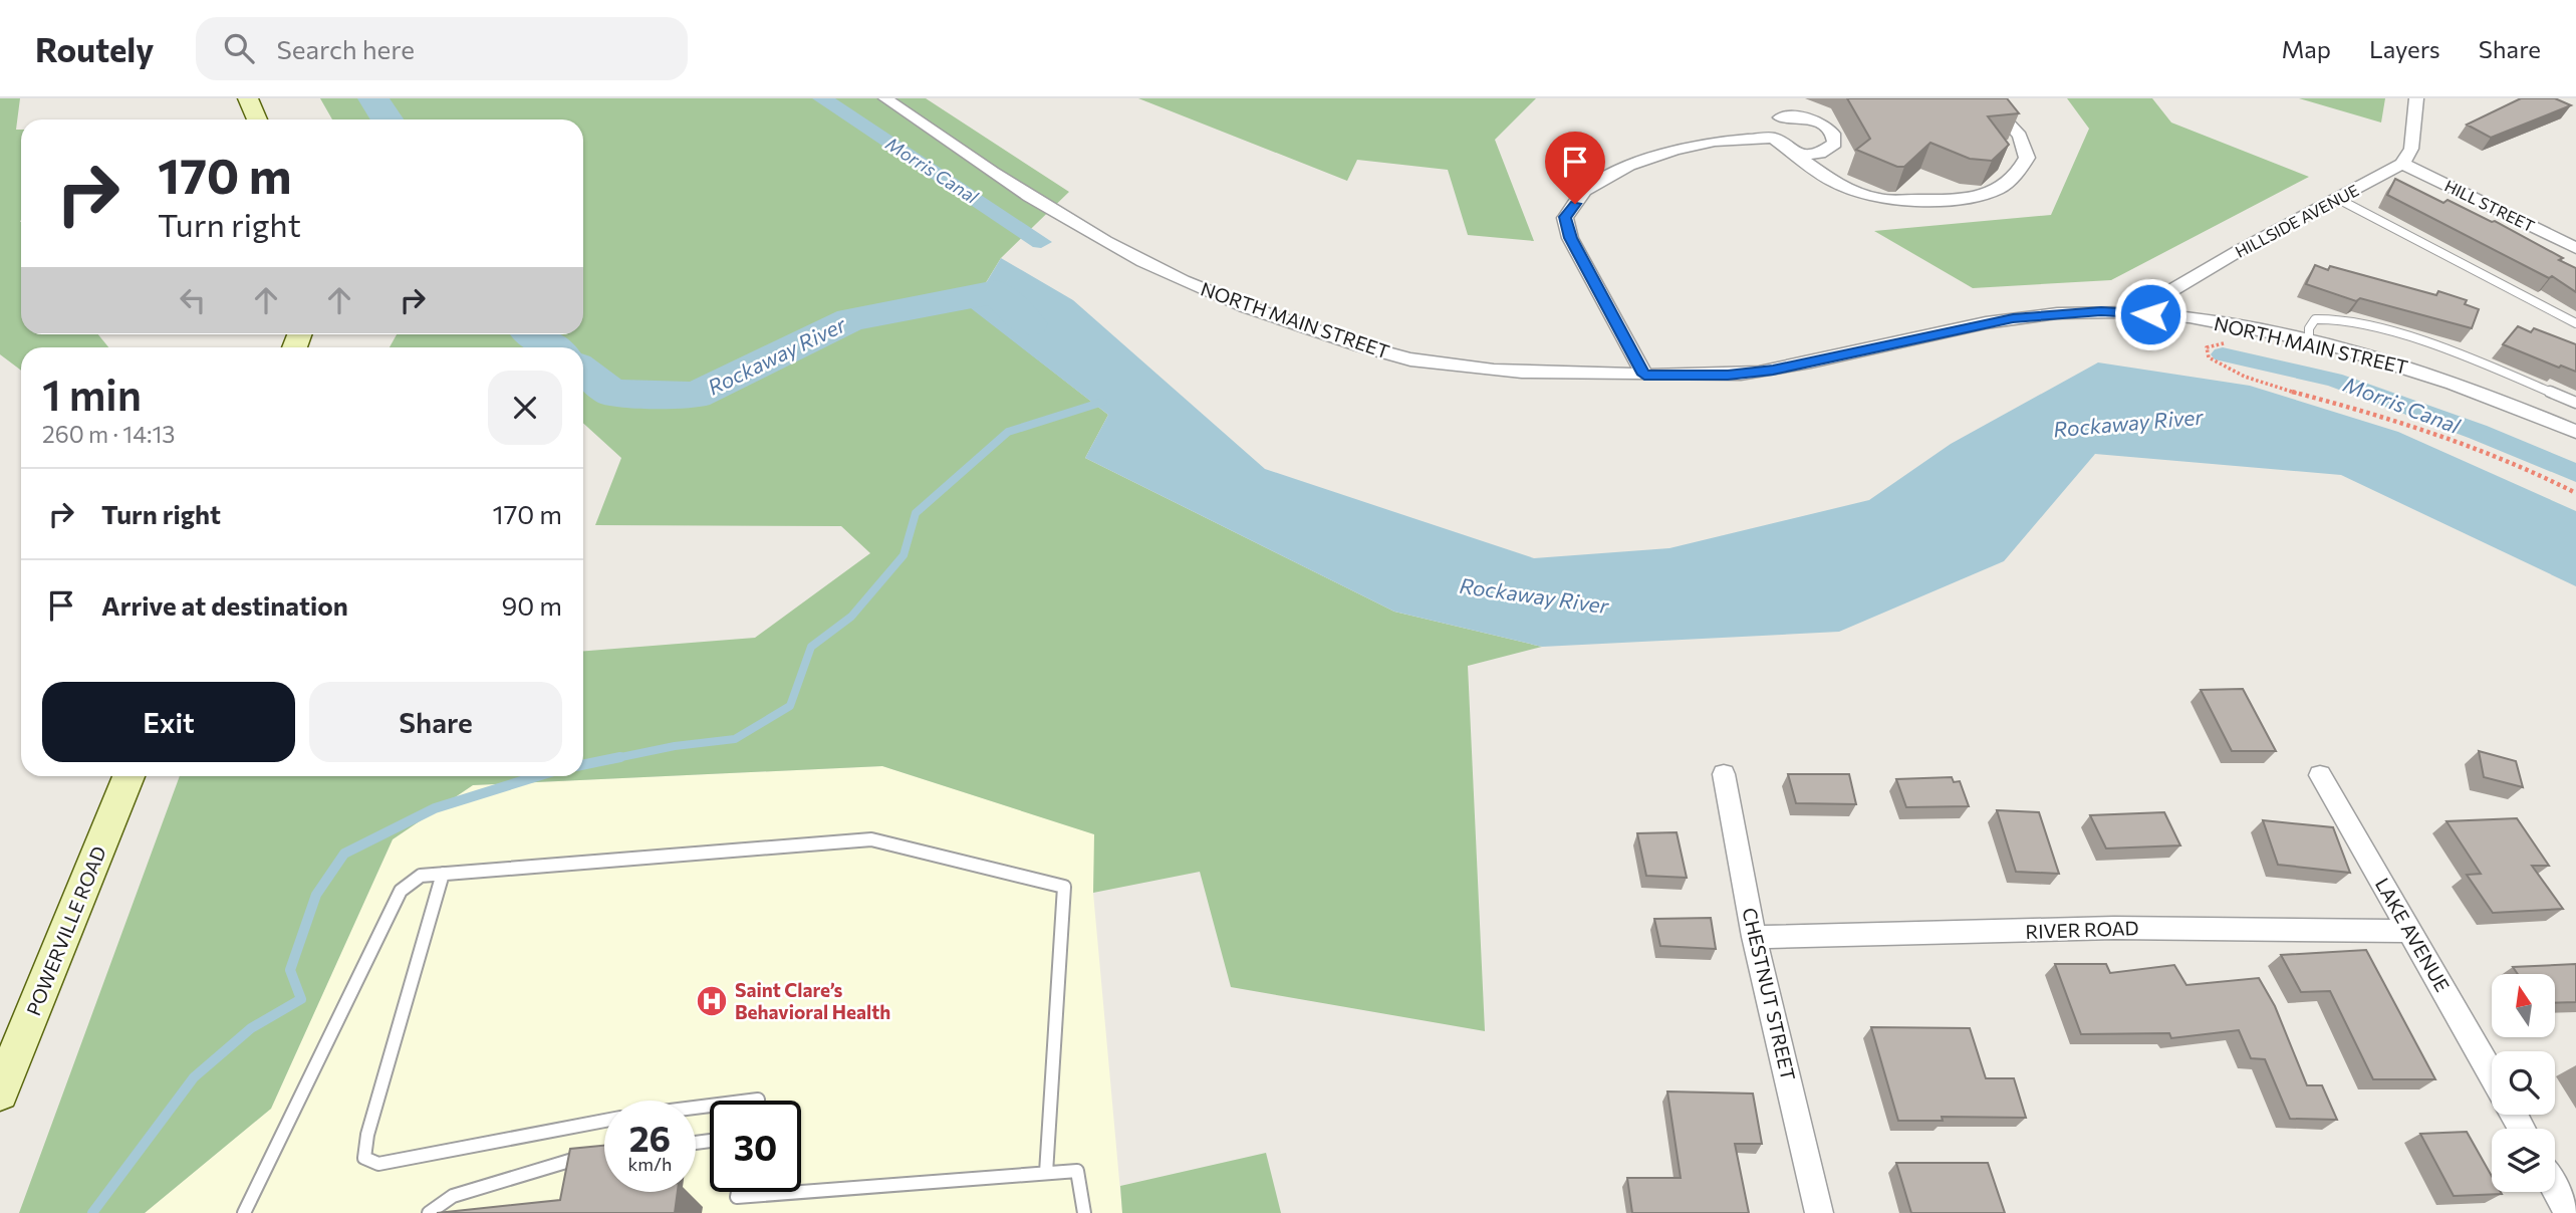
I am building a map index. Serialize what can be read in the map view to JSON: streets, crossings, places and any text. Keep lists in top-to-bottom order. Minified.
{"streets":{"main road":["POWERVILLE ROAD"],"street":["HILL STREET","HILLSIDE AVENUE","NORTH MAIN STREET","RIVER ROAD","LAKE AVENUE","CHESTNUT STREET"]},"crossings":[["HILL STREET","HILLSIDE AVENUE"],["HILLSIDE AVENUE","NORTH MAIN STREET"],["RIVER ROAD","LAKE AVENUE"],["RIVER ROAD","CHESTNUT STREET"]],"water":["Morris Canal","Rockaway River"],"places":{"hospital":["Saint Clare’s Behavioral Health"]},"north":"top","page":{"header":"Routely","search":"Search here","nav":["Map","Layers","Share"],"turn":["170 m","Turn right"],"heading":["1 min","260 m · 14:13"],"list":[{"name":"Turn right","value":"170 m"},{"name":"Arrive at destination","value":"90 m"}],"buttons":["Exit","Share"],"speed":"26 km/h","limit":"30"}}
